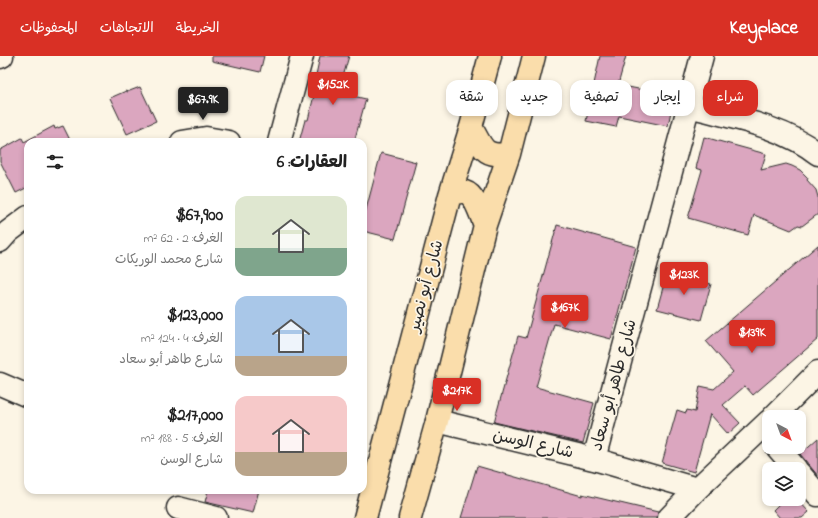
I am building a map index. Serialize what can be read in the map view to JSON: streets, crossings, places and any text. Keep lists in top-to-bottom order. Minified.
{"streets":{"main road":["شارع أبو نصير"],"street":["شارع طاهر أبو سعاد","شارع الوسن"]},"crossings":[["شارع طاهر أبو سعاد","شارع الوسن"]],"north":"bottom right","page":{"header":"Keyplace","nav":["الخريطة","الاتجاهات","المحفوظات"],"price":["$152K","$67.9K","$123K","$167K","$139K","$217K"],"chip":["شراء","إيجار","تصفية","جديد","شقة"],"heading":"العقارات: 6","list":[{"name":"$67,900","note":"الغرف: 2 · 62 m² · شارع محمد الوريكات"},{"name":"$123,000","note":"الغرف: 4 · 124 m² · شارع طاهر أبو سعاد"},{"name":"$217,000","note":"الغرف: 5 · 188 m² · شارع الوسن"}]}}
